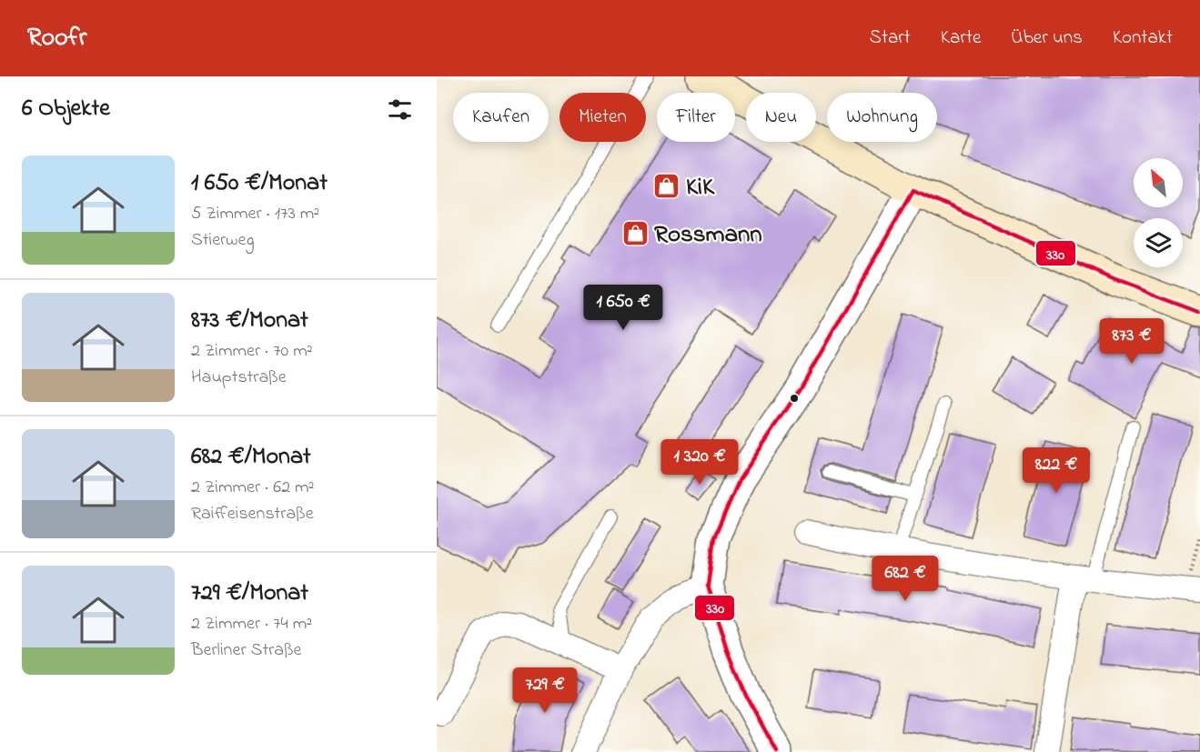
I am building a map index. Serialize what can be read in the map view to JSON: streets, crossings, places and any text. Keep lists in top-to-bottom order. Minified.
{"places":{"shop":["KiK","Rossmann"]},"lines":["transit line 330"],"north":"top left","page":{"header":"Roofr","nav":["Start","Karte","Über uns","Kontakt"],"heading":"6 Objekte","chip":["Kaufen","Mieten","Filter","Neu","Wohnung"],"list":[{"name":"1 650 €/Monat","note":"5 Zimmer · 173 m² · Stierweg"},{"name":"873 €/Monat","note":"2 Zimmer · 70 m² · Hauptstraße"},{"name":"682 €/Monat","note":"2 Zimmer · 62 m² · Raiffeisenstraße"},{"name":"729 €/Monat","note":"2 Zimmer · 74 m² · Berliner Straße"}],"price":["1 650 €","873 €","1 320 €","822 €","682 €","729 €"]}}
